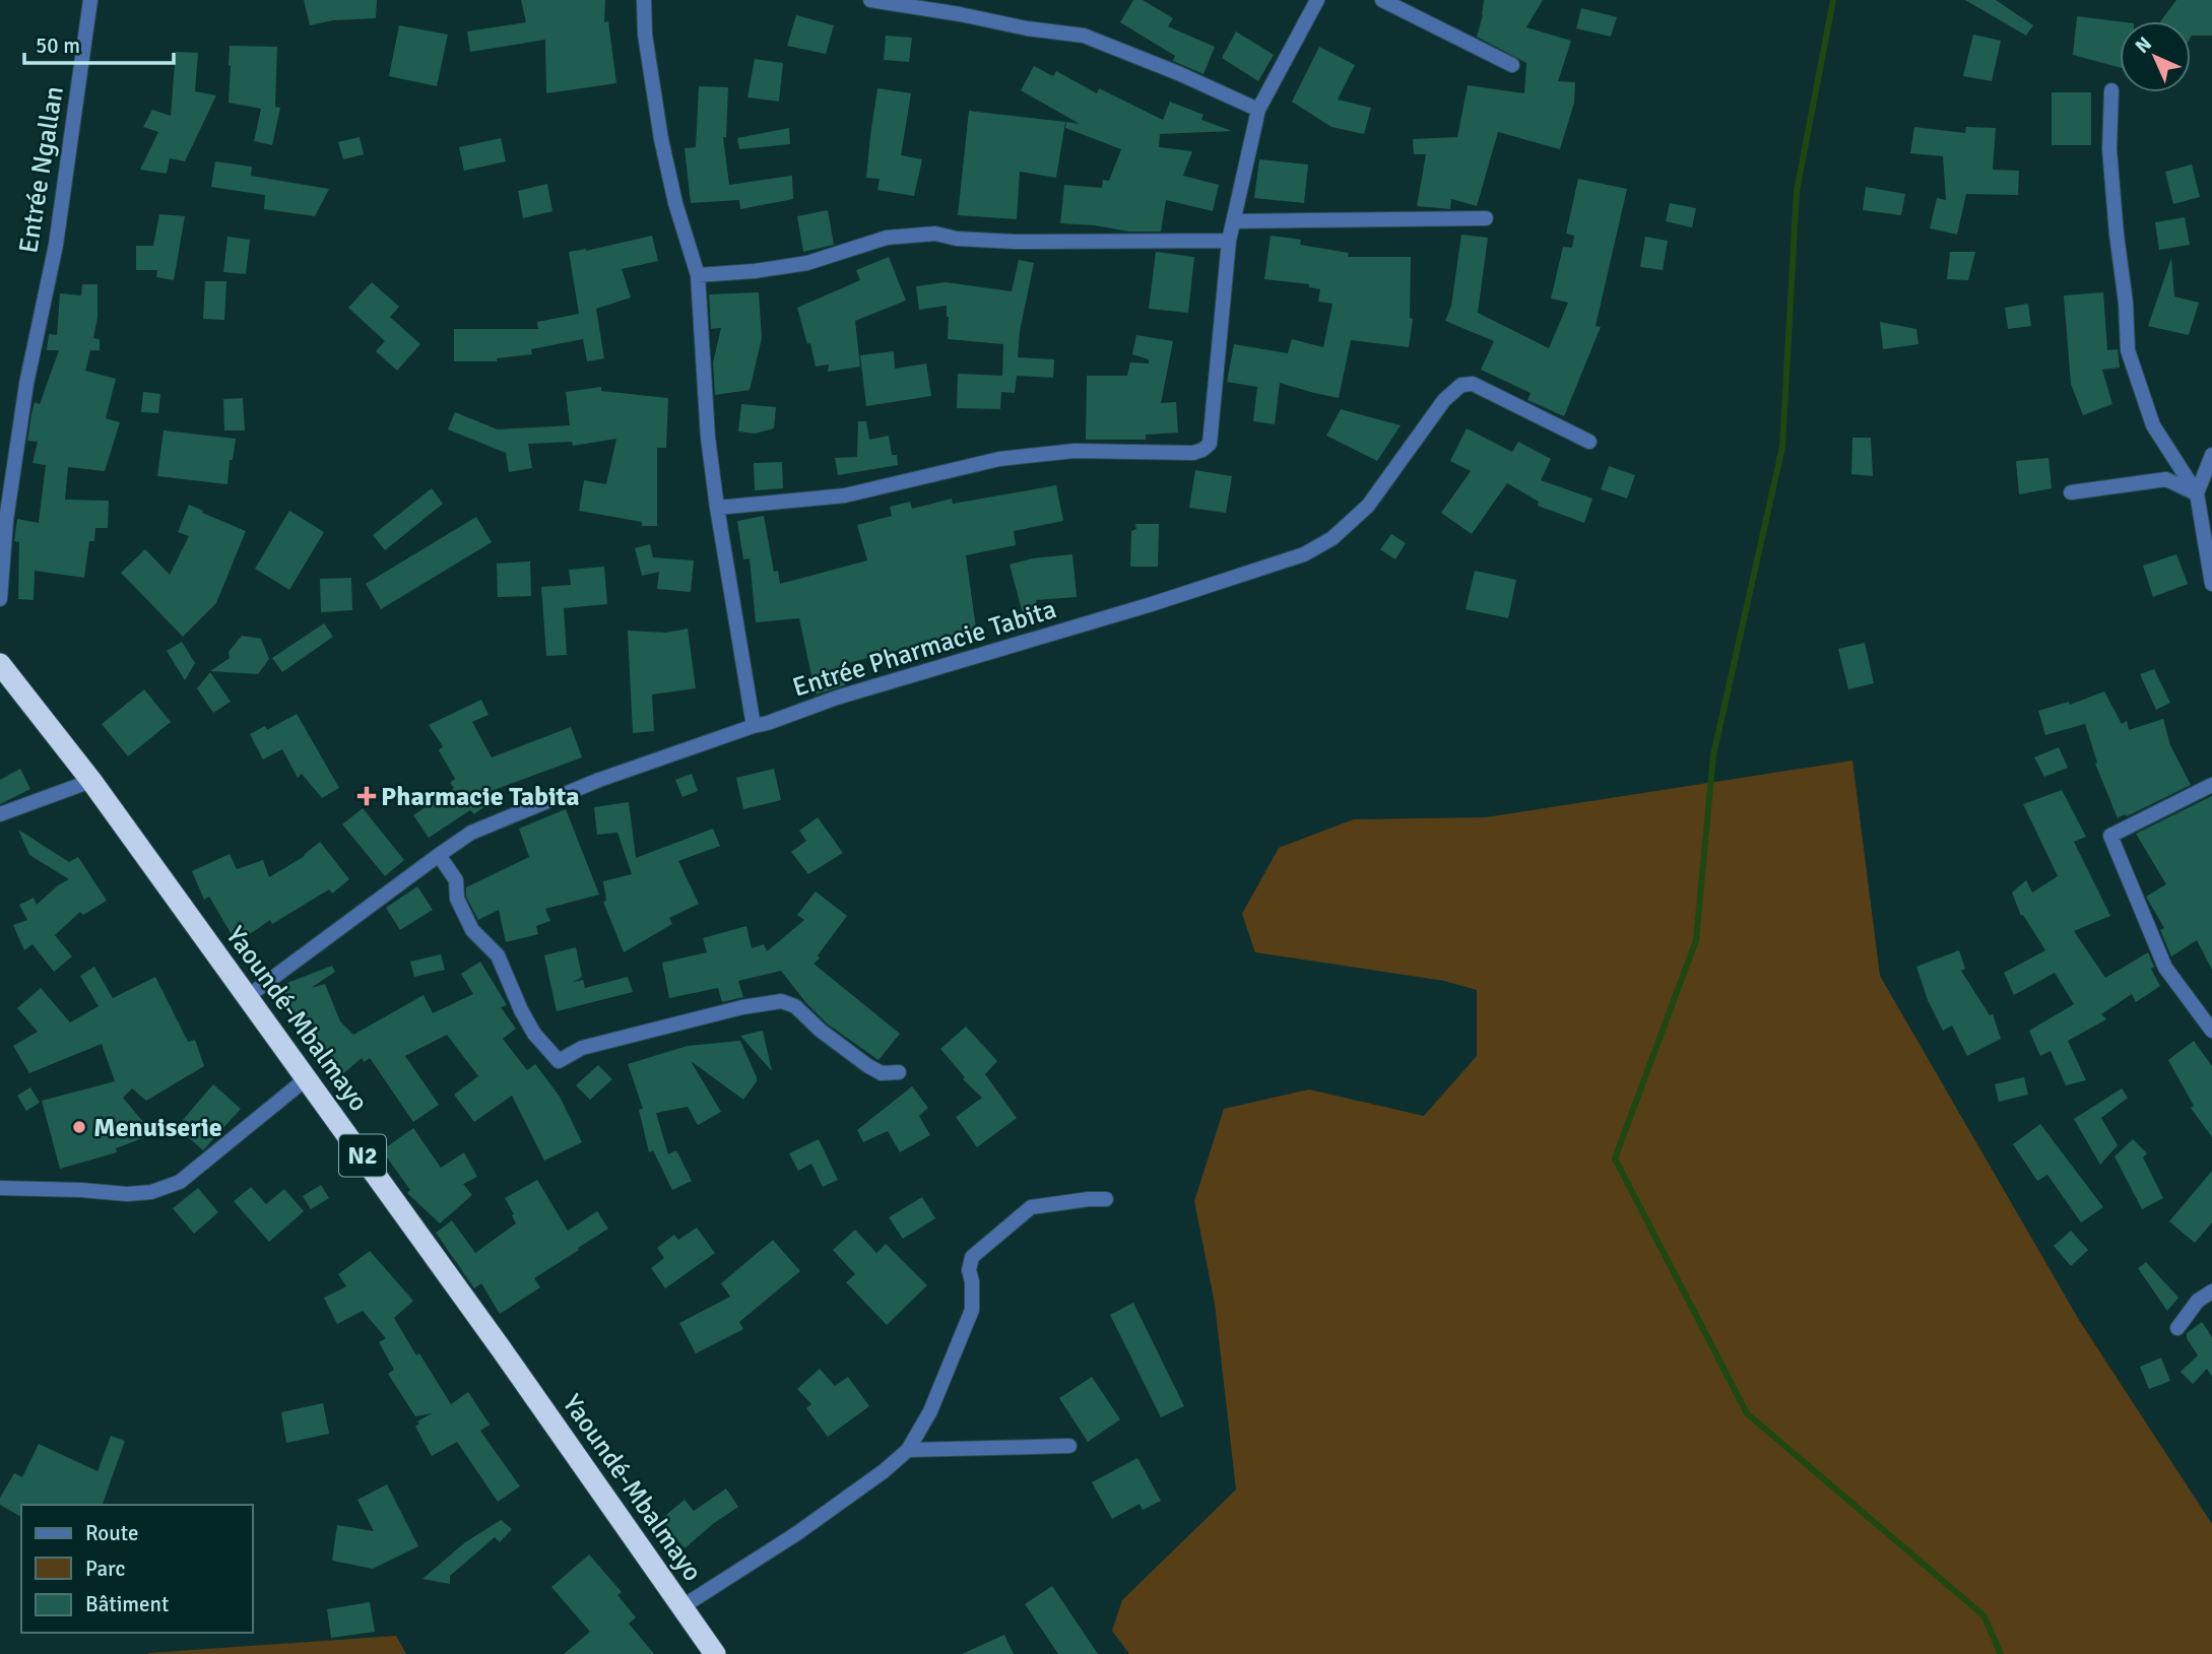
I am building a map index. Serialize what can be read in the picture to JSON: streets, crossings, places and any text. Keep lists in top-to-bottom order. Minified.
{"streets":{"highway":["Yaoundé-Mbalmayo","N2"],"street":["Entrée Ngallan","Entrée Pharmacie Tabita"]},"crossings":[["Entrée Pharmacie Tabita","Yaoundé-Mbalmayo"]],"places":{"health":["Pharmacie Tabita"],"other":["Menuiserie"]},"legend":["Route","Parc","Bâtiment"],"scale_bar":"50 m","north":"top left"}
